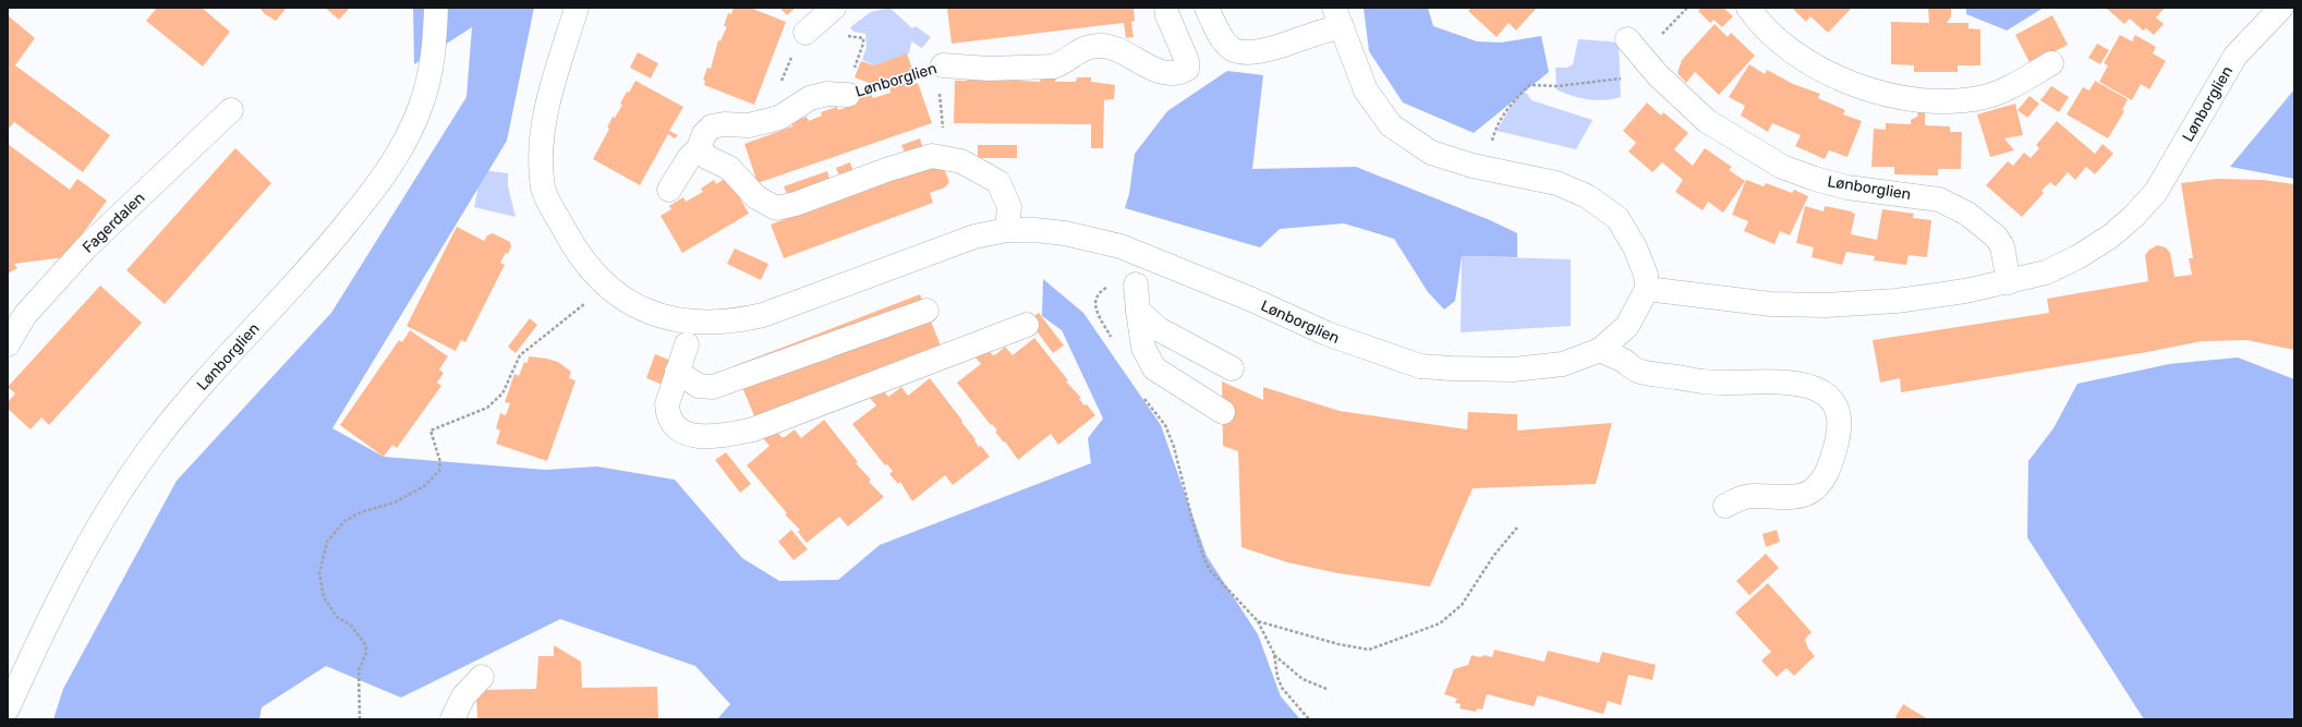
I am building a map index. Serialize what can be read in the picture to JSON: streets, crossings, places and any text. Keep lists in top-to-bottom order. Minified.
{"streets":{"street":["Lønborglien","Fagerdalen"]}}
